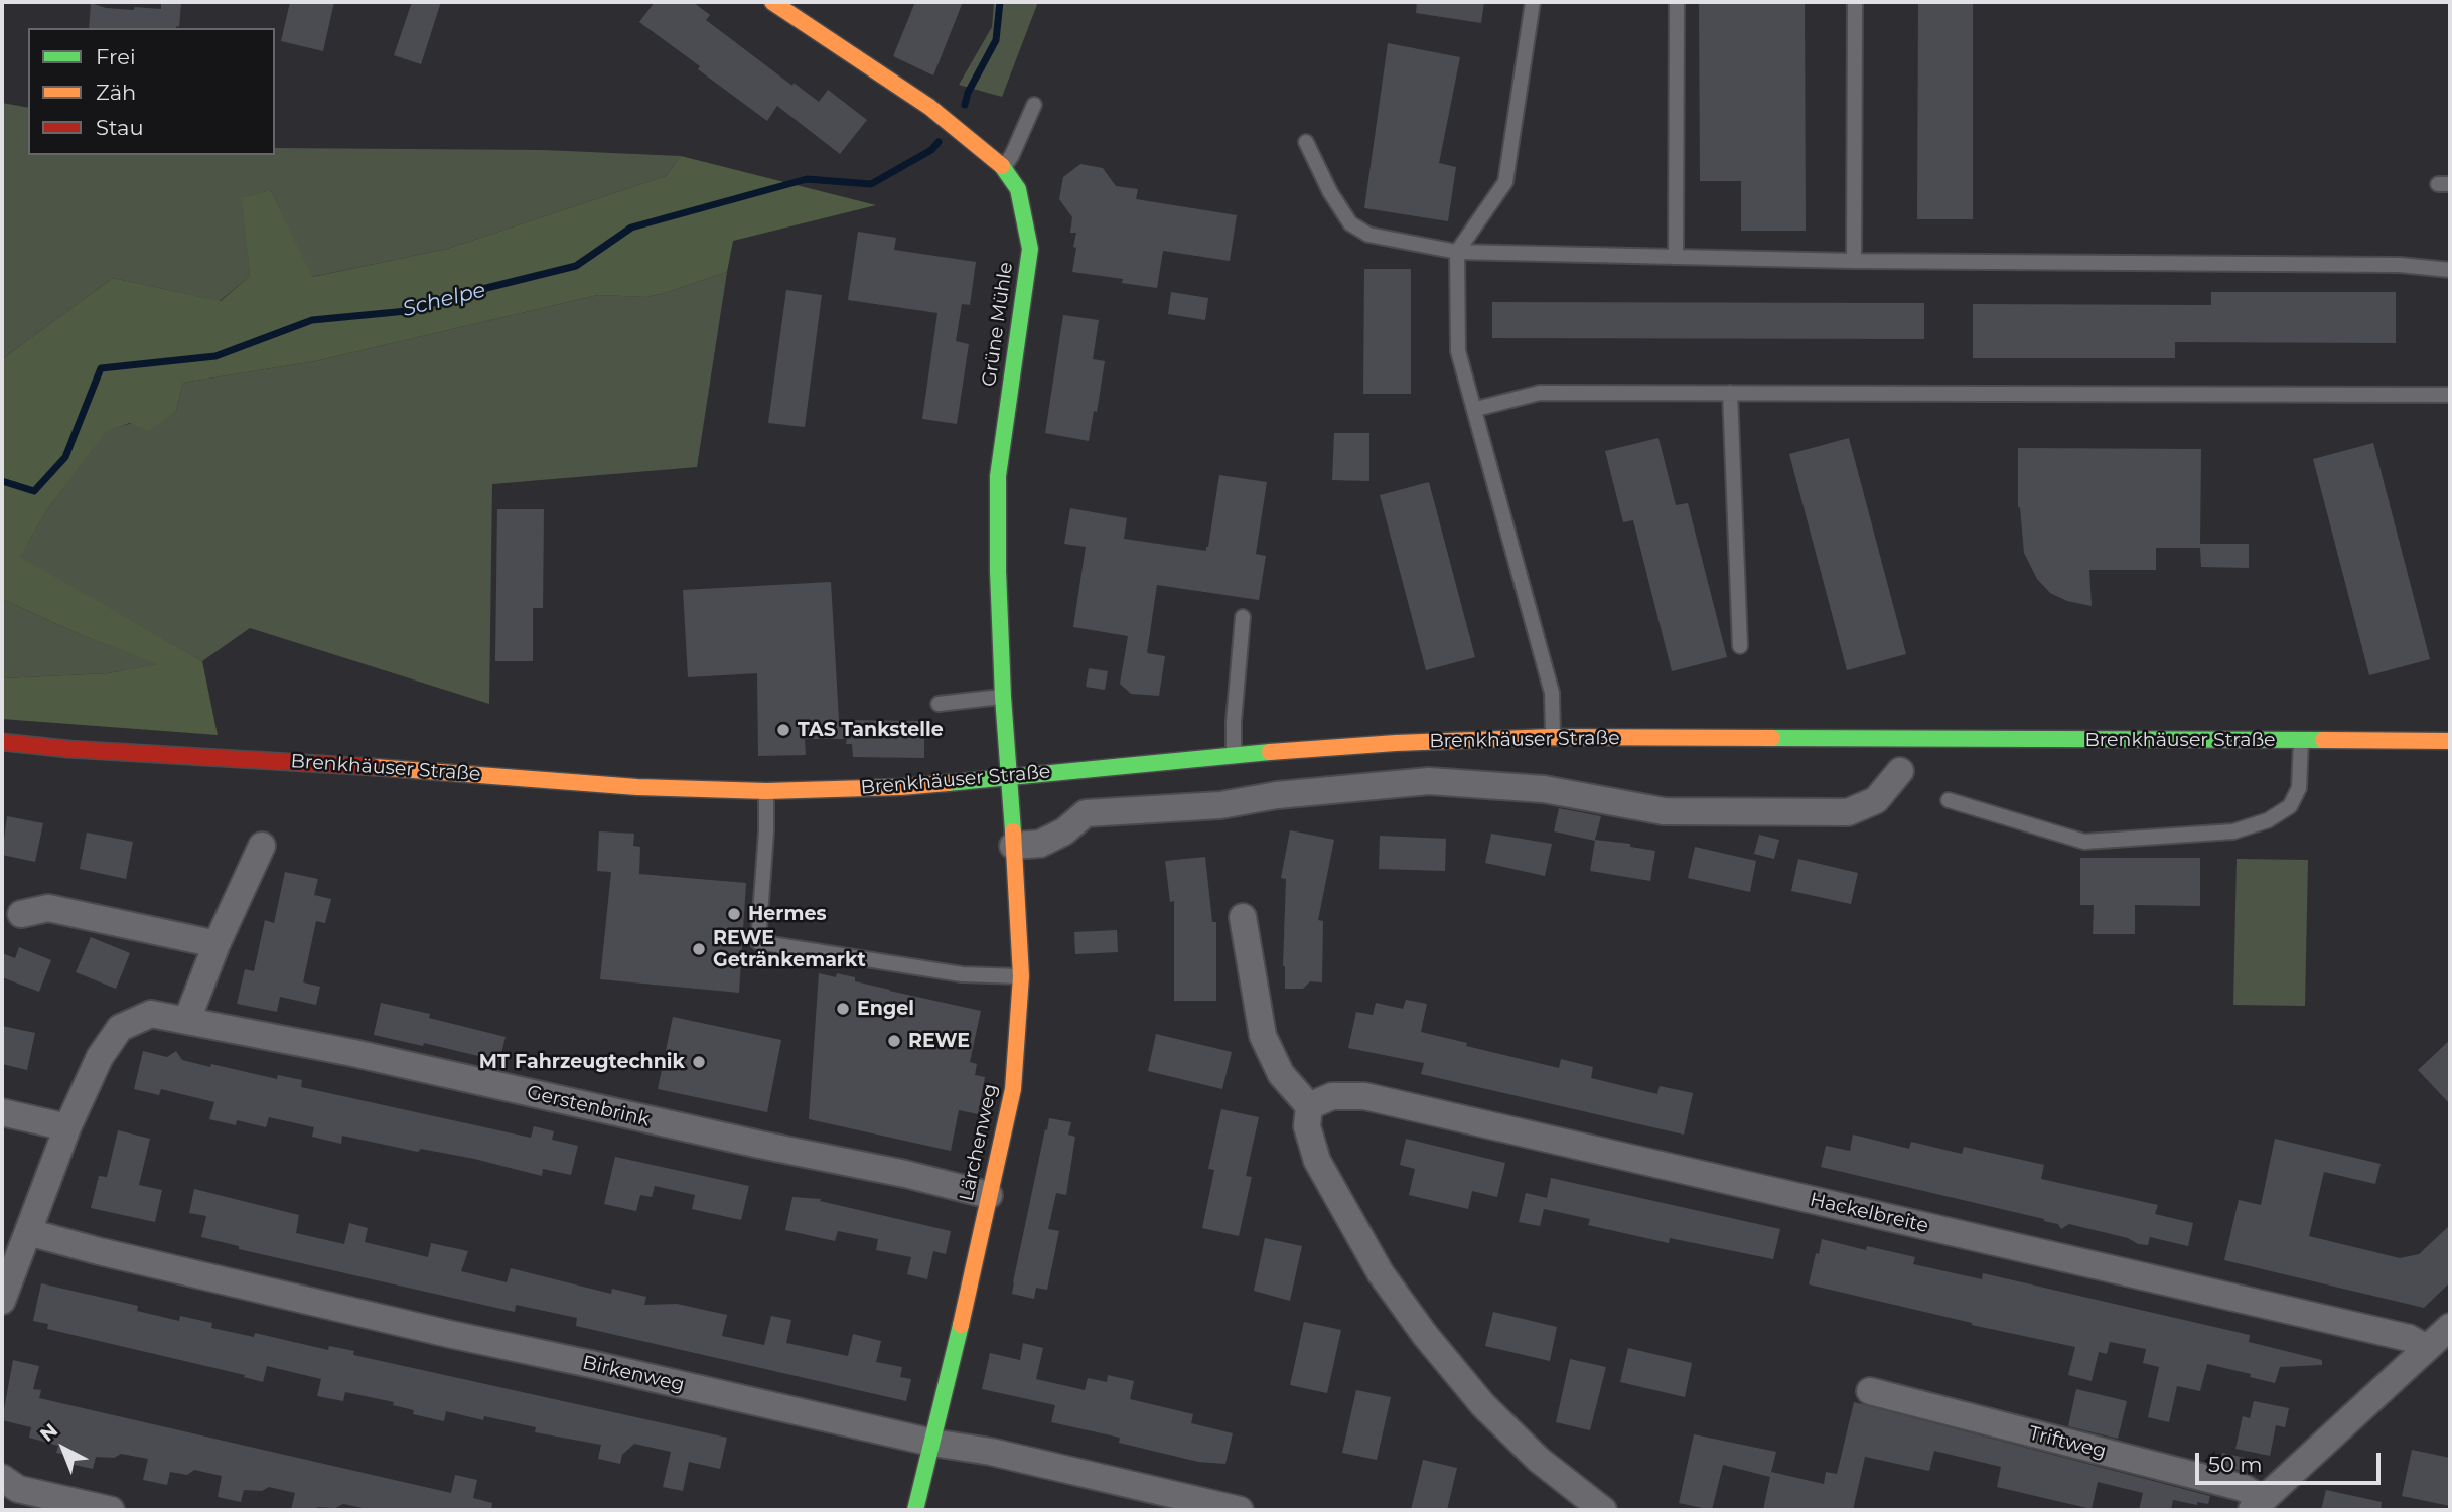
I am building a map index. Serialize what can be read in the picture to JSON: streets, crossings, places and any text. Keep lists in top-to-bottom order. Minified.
{"streets":{"main road":["Grüne Mühle","Brenkhäuser Straße","Lärchenweg"],"street":["Gerstenbrink","Hackelbreite","Birkenweg","Triftweg"]},"crossings":[["Grüne Mühle","Brenkhäuser Straße"],["Grüne Mühle","Lärchenweg"],["Brenkhäuser Straße","Lärchenweg"],["Gerstenbrink","Lärchenweg"],["Gerstenbrink","Birkenweg"],["Lärchenweg","Birkenweg"],["Hackelbreite","Triftweg"]],"water":["Schelpe"],"places":["TAS Tankstelle","Hermes","REWE Getränkemarkt","Engel","REWE","MT Fahrzeugtechnik"],"legend":["Frei","Zäh","Stau"],"scale_bar":"50 m","north":"top left"}
